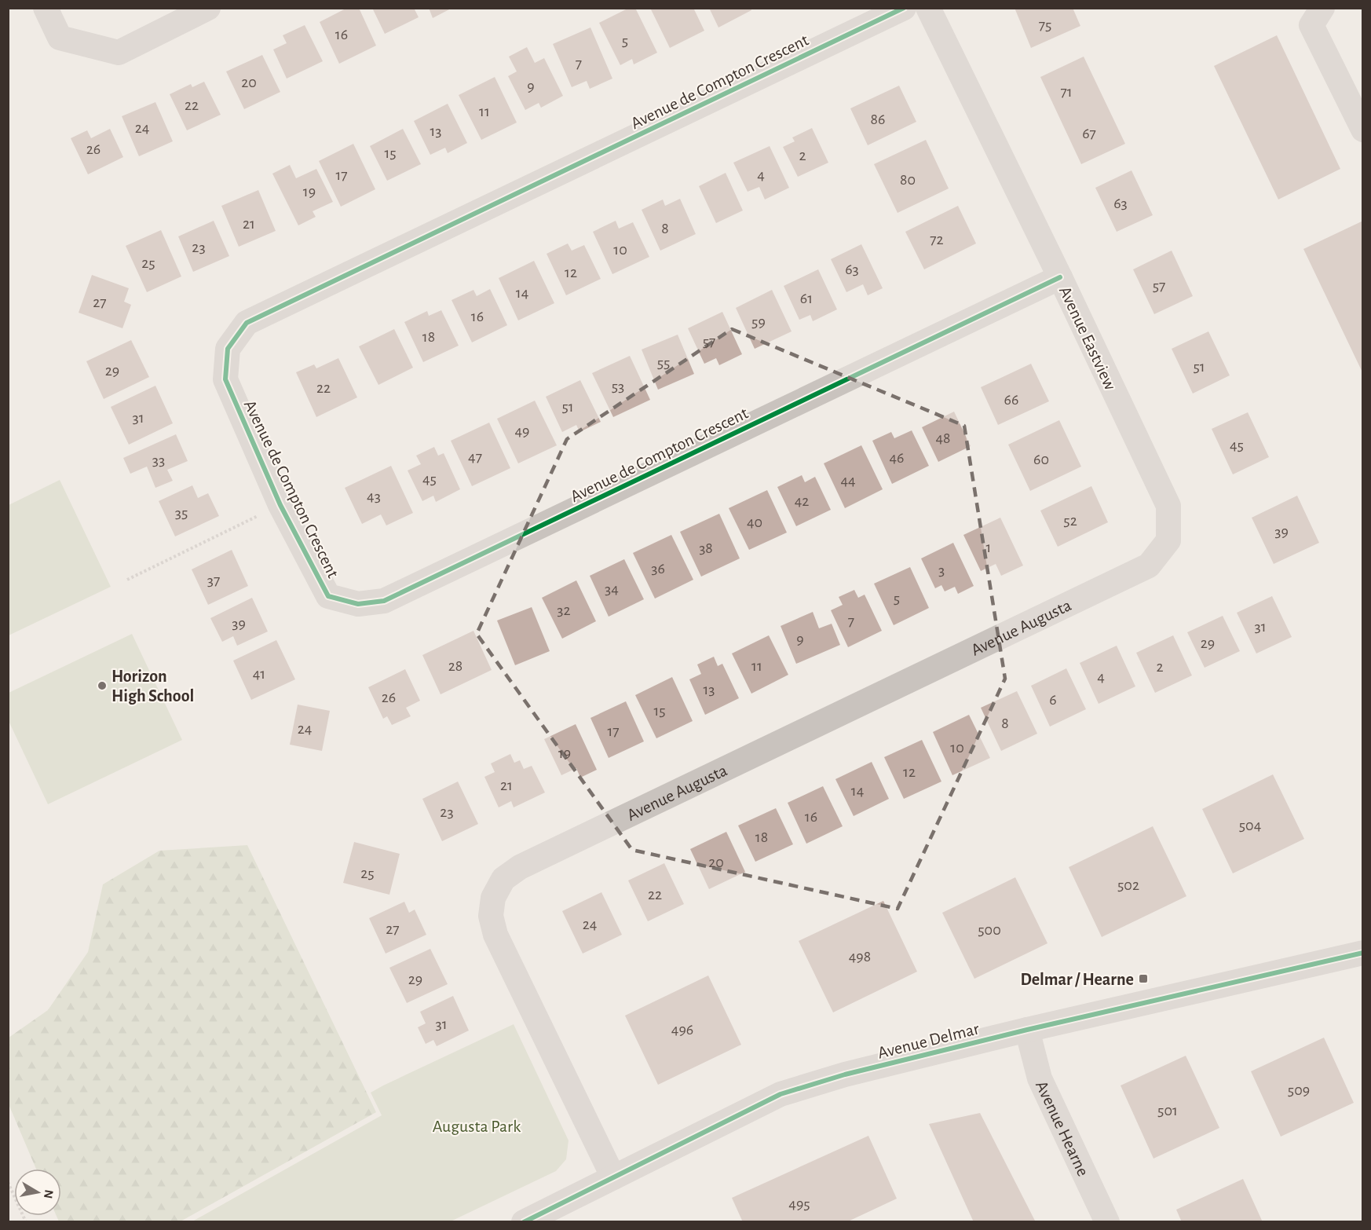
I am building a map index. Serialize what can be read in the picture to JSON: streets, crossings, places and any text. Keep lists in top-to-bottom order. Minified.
{"streets":{"street":["Avenue de Compton Crescent","Avenue Eastview","Avenue Augusta","Avenue Delmar","Avenue Hearne"]},"crossings":[["Avenue de Compton Crescent","Avenue Eastview"],["Avenue Eastview","Avenue Augusta"],["Avenue Augusta","Avenue Delmar"],["Avenue Delmar","Avenue Hearne"]],"parks":["Augusta Park"],"places":{"other":["Horizon High School"],"transit":["Delmar / Hearne"]},"house_numbers":["75","16","5","7","20","9","71","22","11","86","24","13","67","26","15","2","17","4","80","19","63","21","8","72","23","10","25","63","12","57","14","61","27","16","59","18","57","55","51","29","53","22","66","51","31","49","48","45","47","46","60","33","45","44","43","42","35","52","40","39","1","38","36","3","37","34","5","32","7","39","31","9","29","28","11","2","41","4","13","26","6","15","8","24","17","10","19","12","21","14","23","16","504","18","20","25","502","22","24","27","500","498","29","31","496","509","501","495"],"north":"right"}
